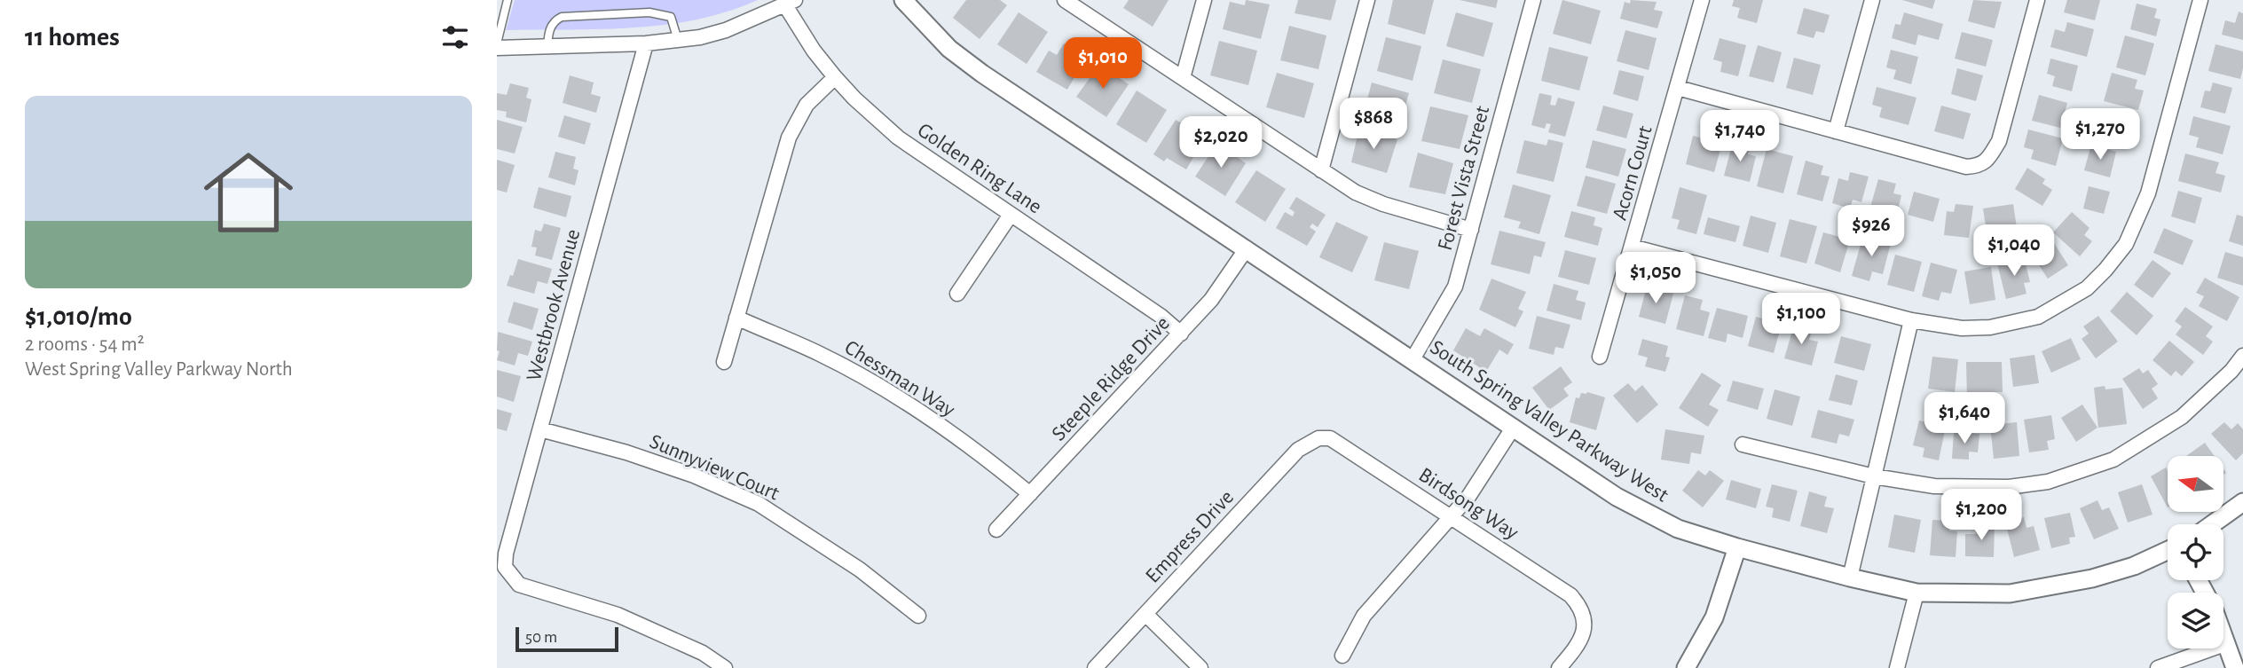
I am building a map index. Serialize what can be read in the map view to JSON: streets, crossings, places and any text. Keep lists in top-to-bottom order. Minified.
{"streets":{"street":["Golden Ring Lane","Acorn Court","Forest Vista Street","Westbrook Avenue","Chessman Way","Steeple Ridge Drive","South Spring Valley Parkway West","Sunnyview Court","Birdsong Way","Empress Drive"]},"crossings":[["Golden Ring Lane","Steeple Ridge Drive"],["Forest Vista Street","South Spring Valley Parkway West"],["Westbrook Avenue","Sunnyview Court"],["Chessman Way","Steeple Ridge Drive"],["Steeple Ridge Drive","South Spring Valley Parkway West"],["Birdsong Way","Empress Drive"]],"scale_bar":"50 m","north":"left","page":{"heading":"11 homes","price":["$1,010","$868","$1,270","$1,740","$2,020","$926","$1,040","$1,050","$1,100","$1,640","$1,200"],"list":[{"name":"$1,010/mo","note":"2 rooms · 54 m² · West Spring Valley Parkway North"}],"scale":"50 m"}}
